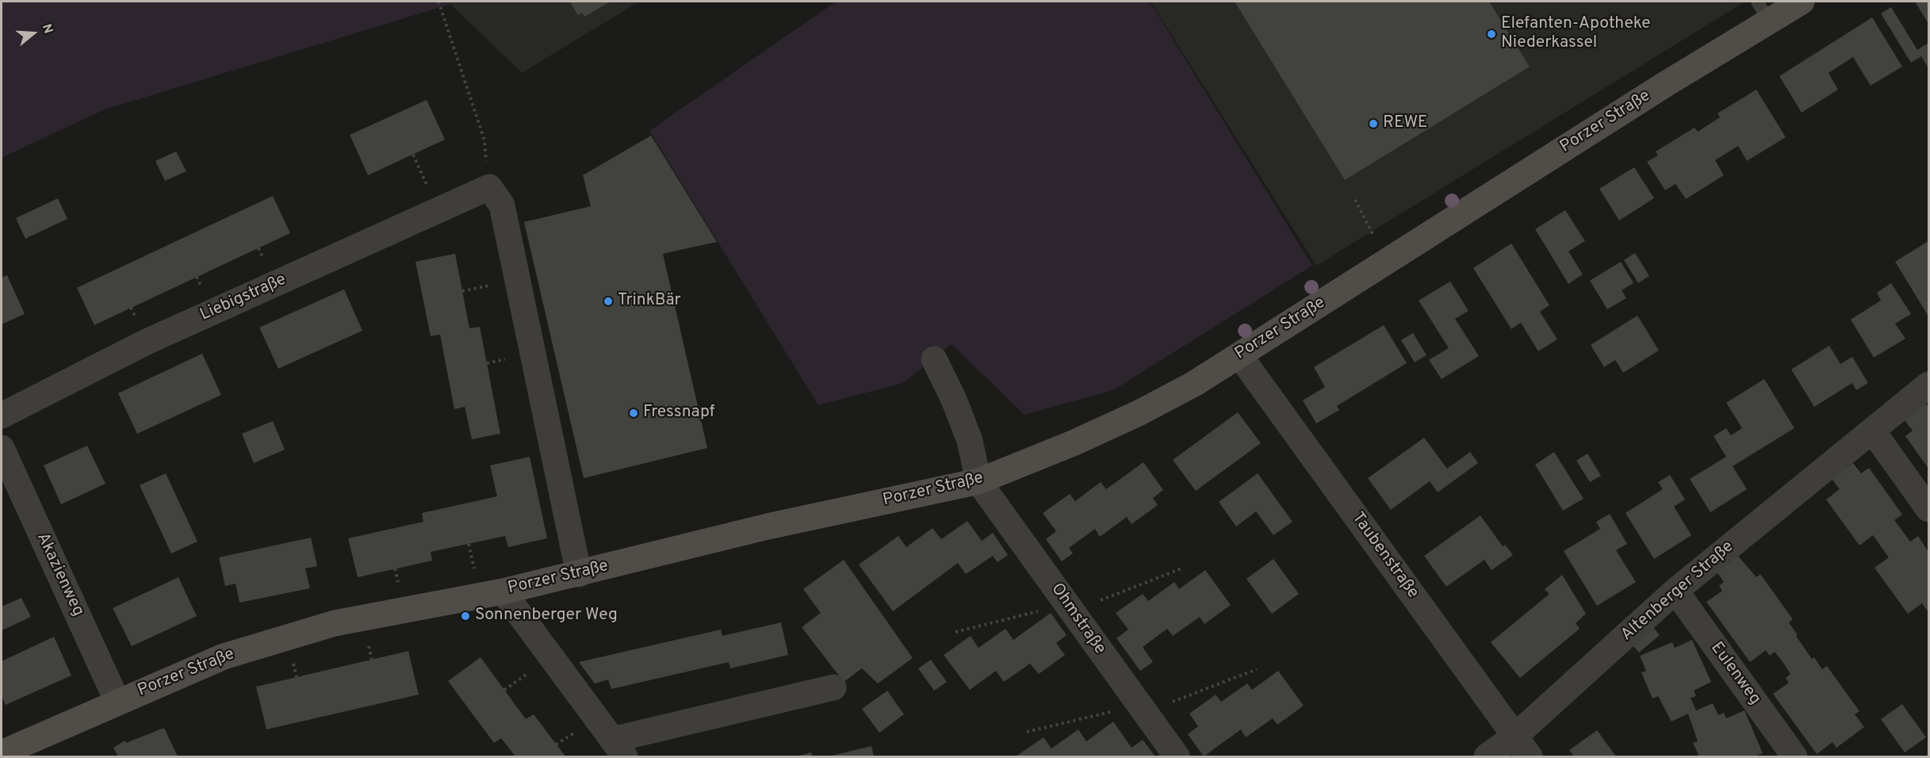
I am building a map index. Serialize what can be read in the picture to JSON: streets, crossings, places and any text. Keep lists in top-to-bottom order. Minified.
{"streets":{"main road":["Porzer Straße"],"street":["Liebigstraße","Taubenstraße","Akazienweg","Altenberger Straße","Ohmstraße","Eulenweg"]},"crossings":[["Porzer Straße","Taubenstraße"],["Porzer Straße","Akazienweg"],["Porzer Straße","Ohmstraße"],["Taubenstraße","Altenberger Straße"],["Altenberger Straße","Eulenweg"]],"places":["Elefanten-Apotheke Niederkassel","REWE","TrinkBär","Fressnapf","Sonnenberger Weg"],"north":"right"}
